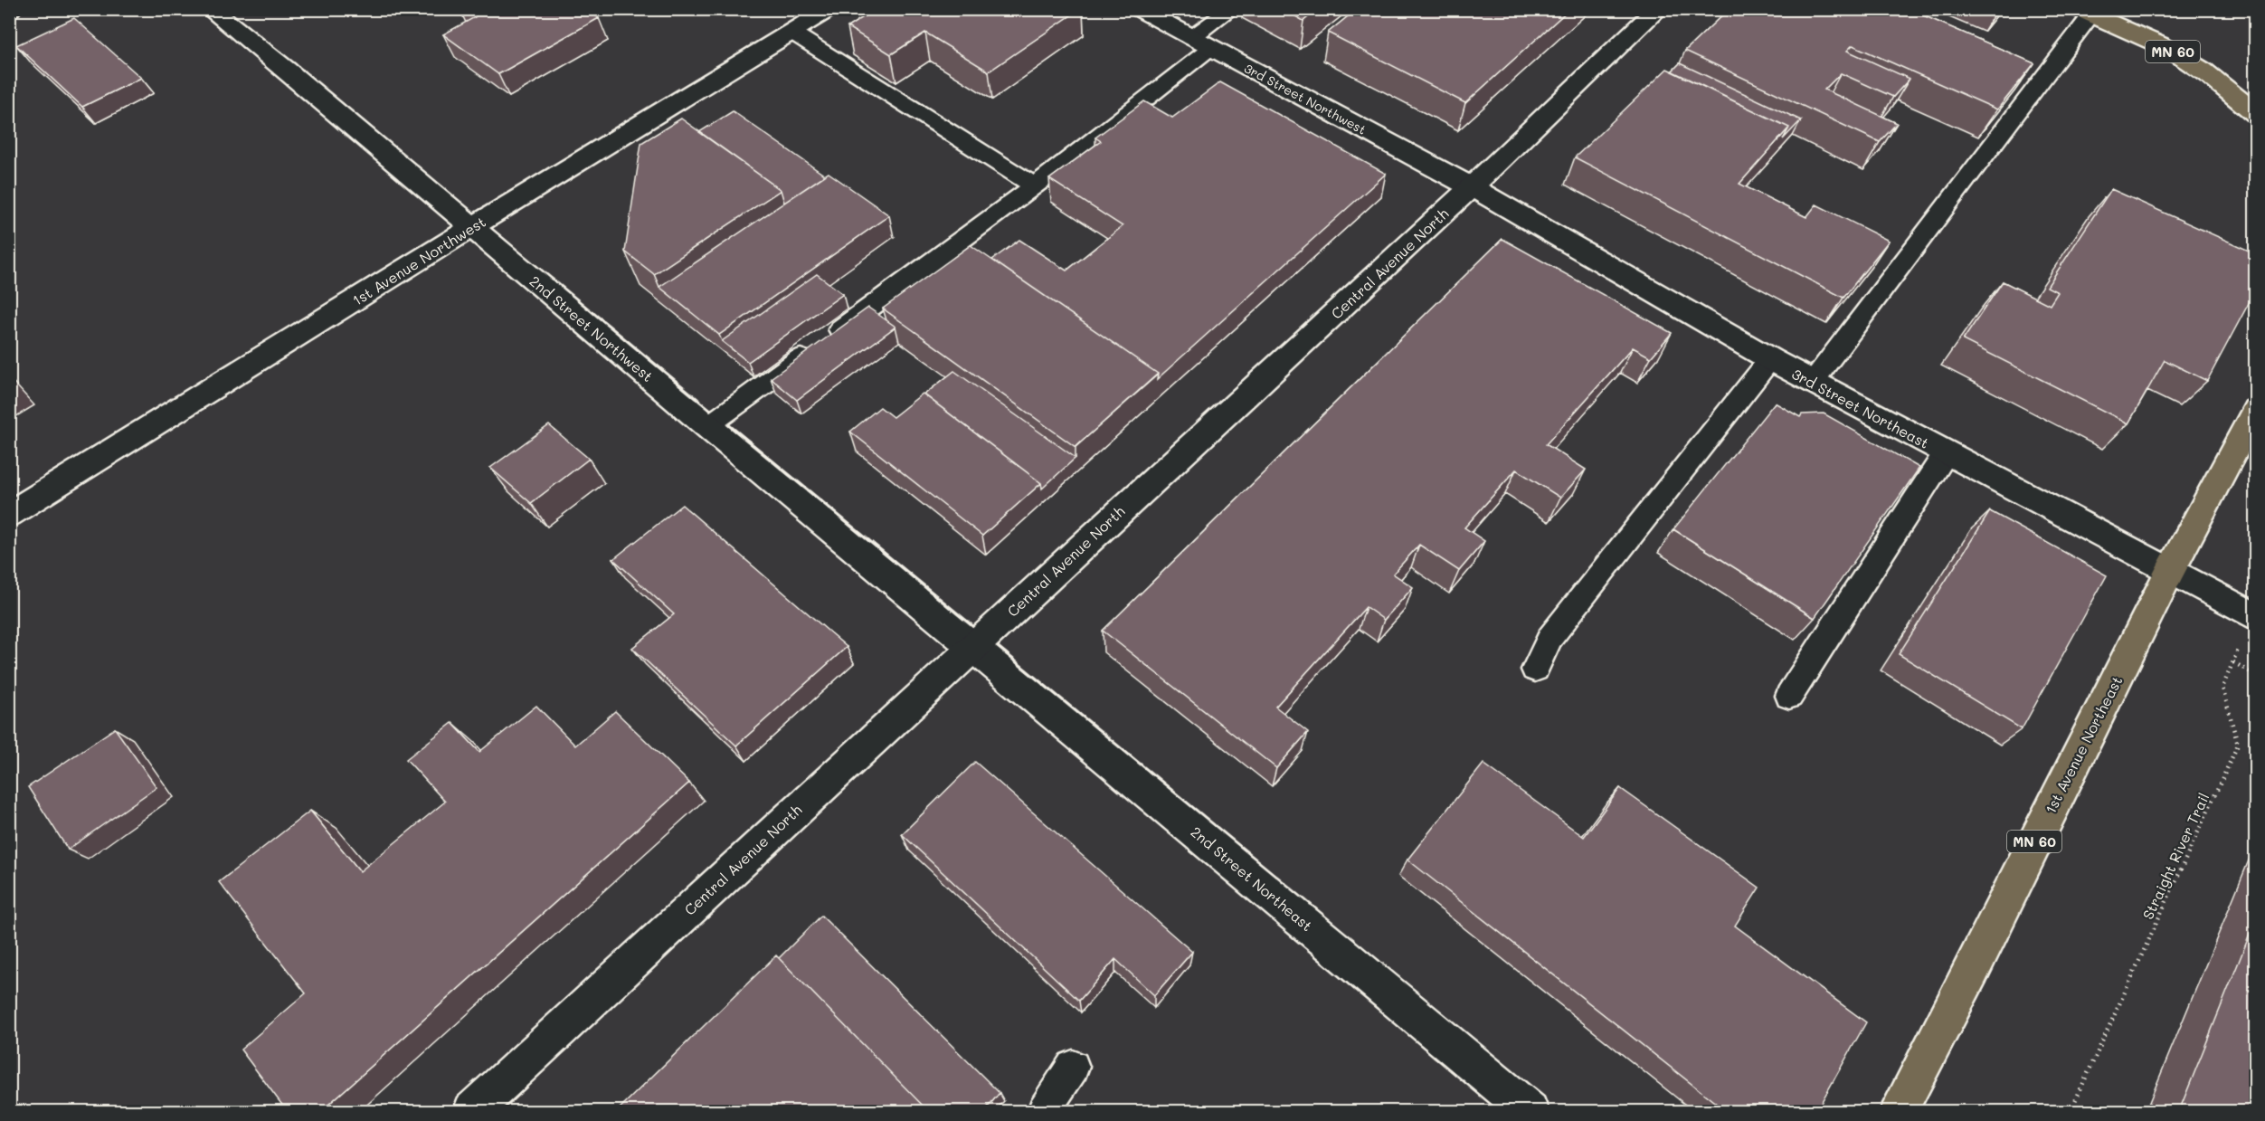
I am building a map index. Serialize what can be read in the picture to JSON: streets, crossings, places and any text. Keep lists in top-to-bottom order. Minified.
{"streets":{"main road":["MN 60","1st Avenue Northeast"],"street":["3rd Street Northwest","1st Avenue Northwest","Central Avenue North","2nd Street Northwest","3rd Street Northeast","2nd Street Northeast"],"path":["Straight River Trail"]},"crossings":[["3rd Street Northwest","Central Avenue North"],["3rd Street Northwest","3rd Street Northeast"],["1st Avenue Northwest","2nd Street Northwest"],["Central Avenue North","2nd Street Northwest"],["Central Avenue North","3rd Street Northeast"],["Central Avenue North","2nd Street Northeast"],["2nd Street Northwest","2nd Street Northeast"],["3rd Street Northeast","1st Avenue Northeast"],["3rd Street Northeast","Straight River Trail"]]}
